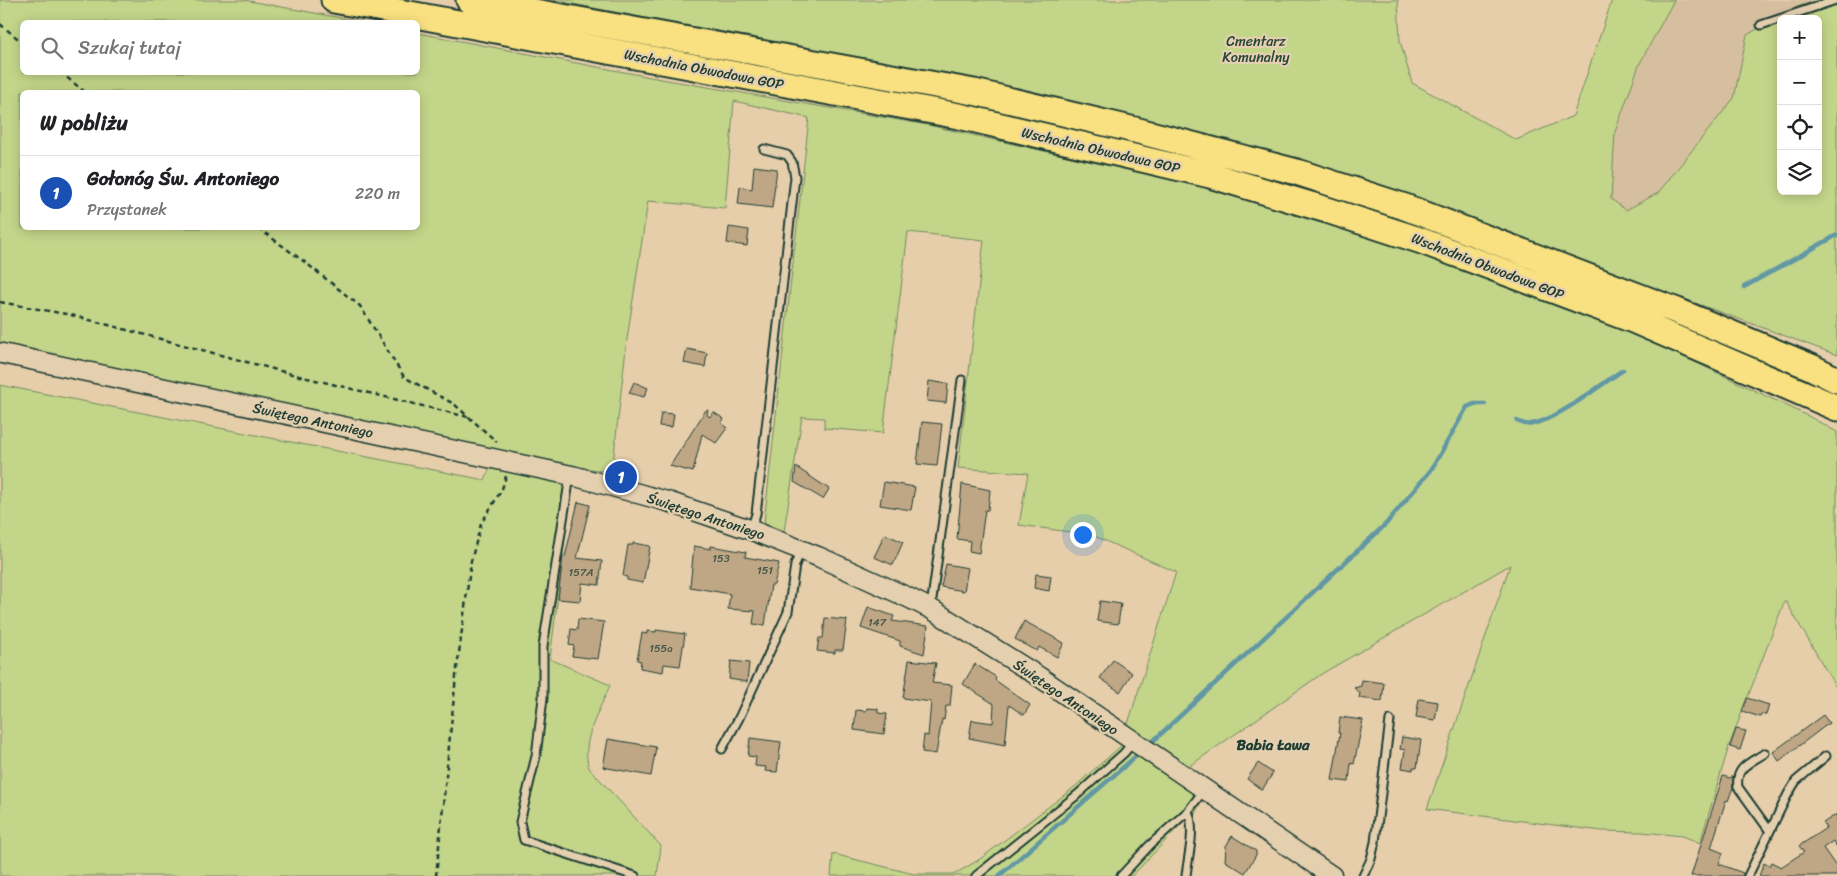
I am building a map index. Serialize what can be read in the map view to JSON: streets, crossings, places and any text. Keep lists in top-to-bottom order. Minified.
{"streets":{"highway":["Wschodnia Obwodowa GOP"],"street":["Świętego Antoniego"]},"districts":["Babia Ława"],"parks":["Cmentarz Komunalny"],"house_numbers":["153","151","157A","147","155a"],"page":{"map_buttons":["+","−"],"search":"Szukaj tutaj","heading":"W pobliżu","list":[{"mark":"1","name":"Gołonóg Św. Antoniego","note":"Przystanek","value":"220 m"}],"pins":"1"}}
